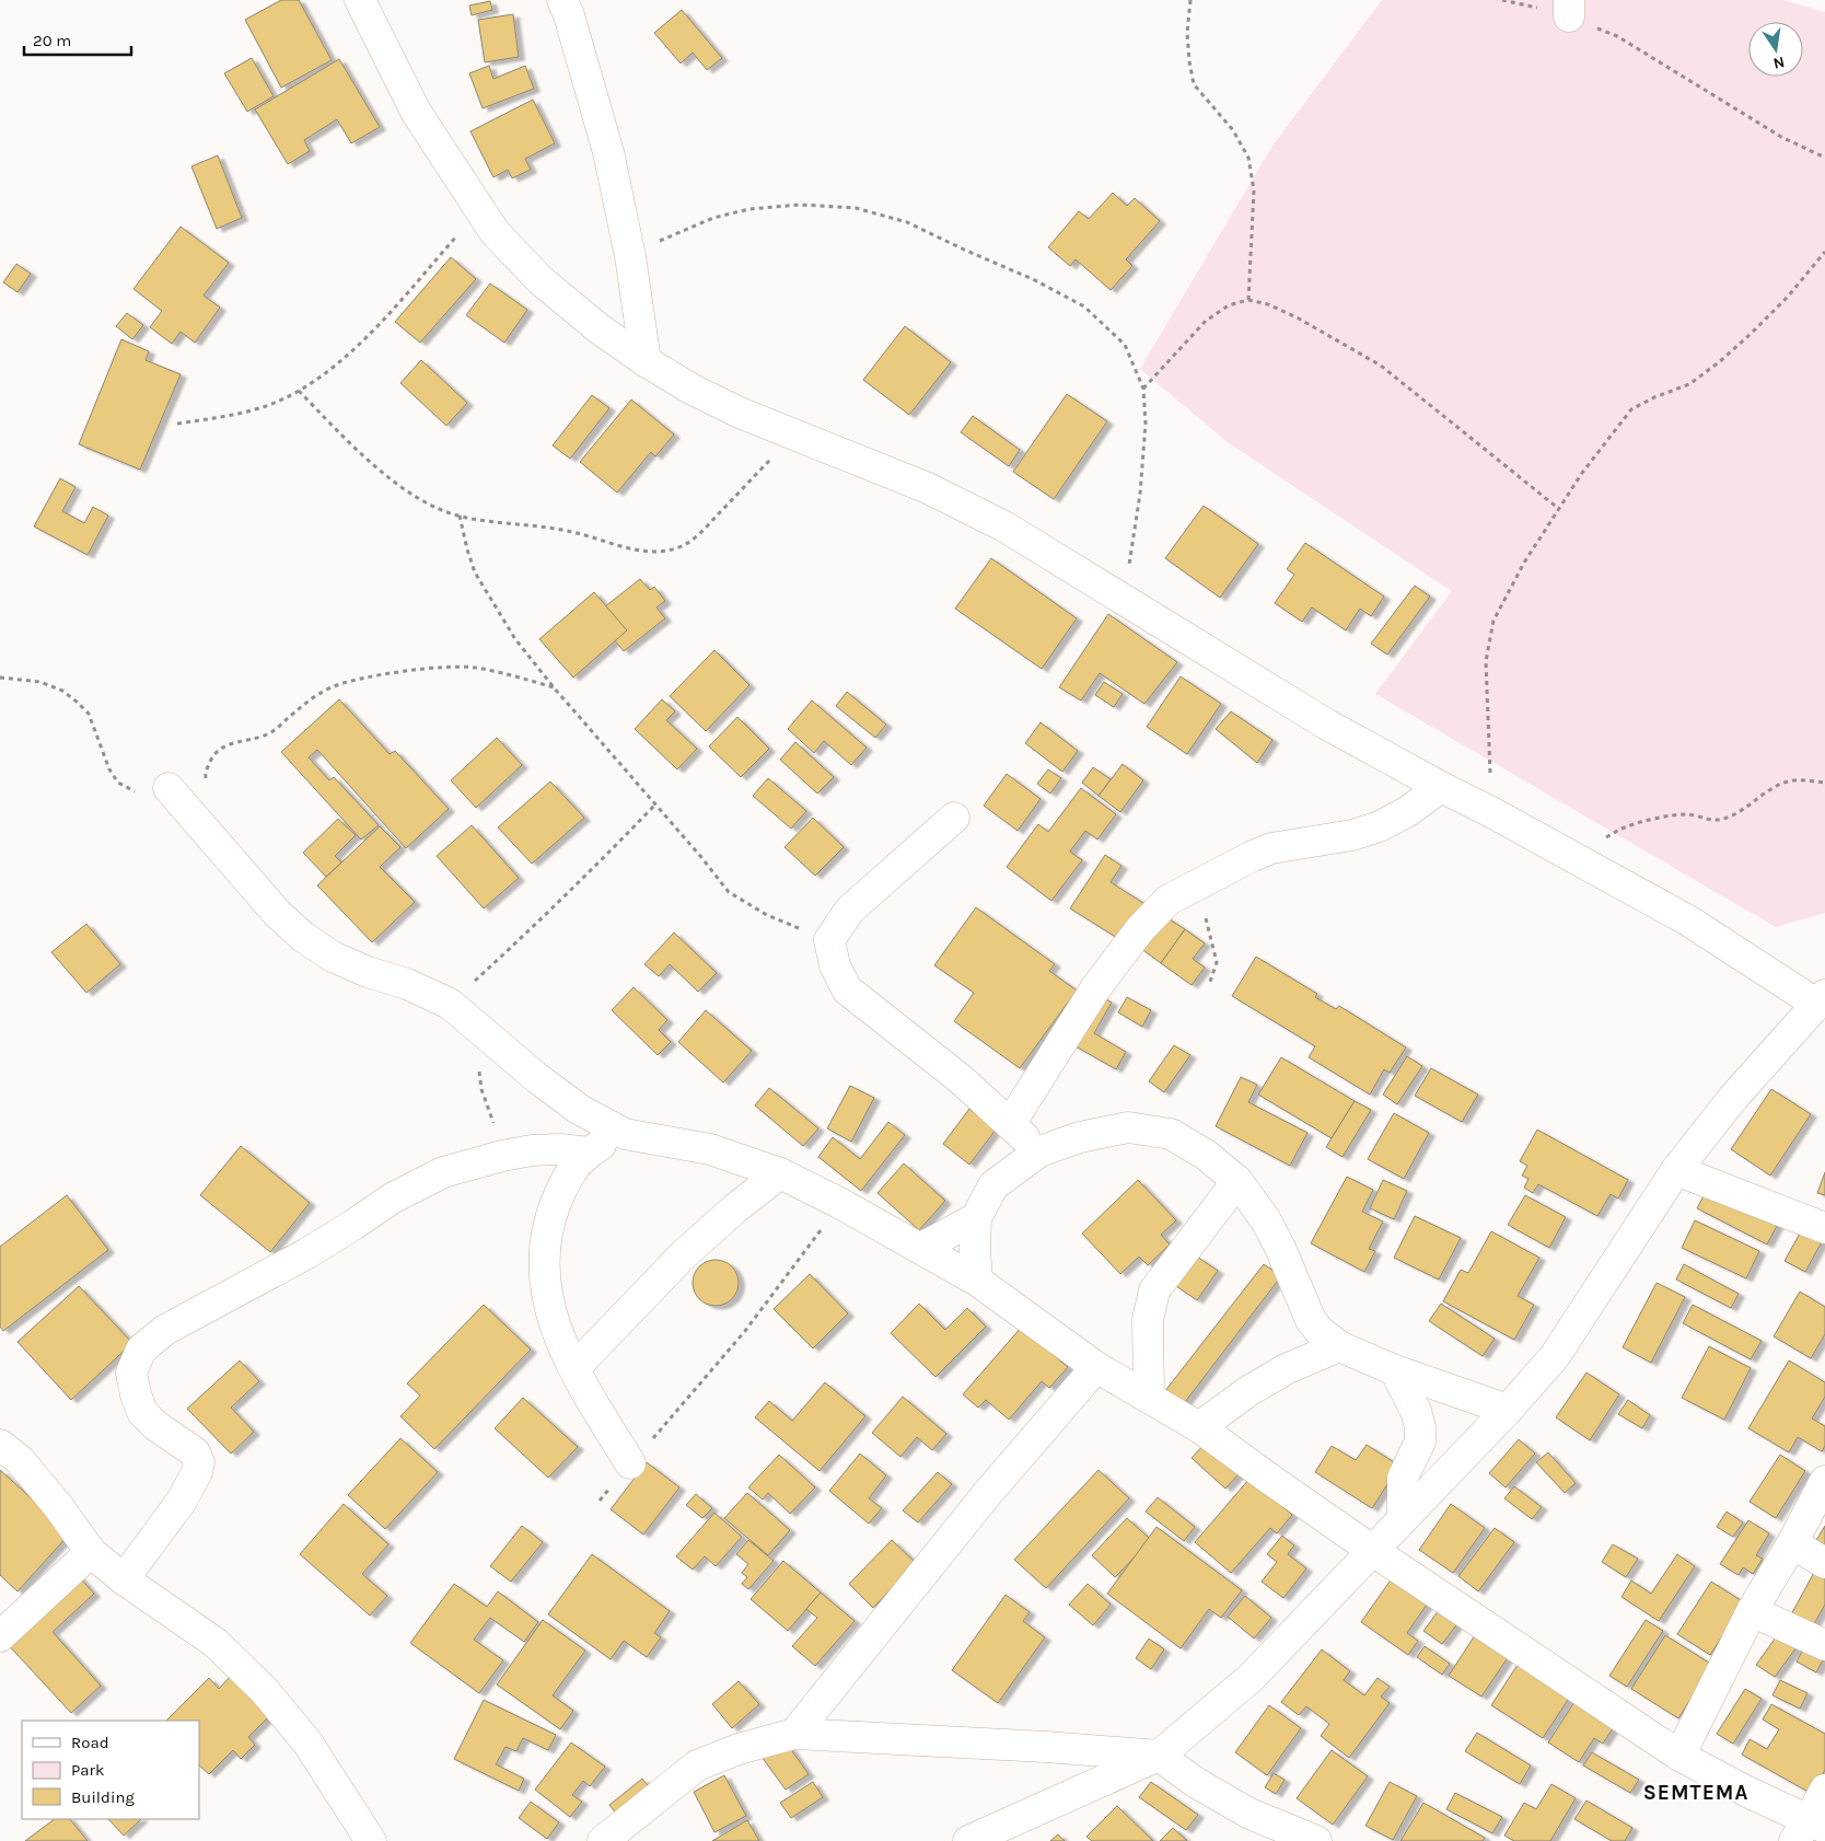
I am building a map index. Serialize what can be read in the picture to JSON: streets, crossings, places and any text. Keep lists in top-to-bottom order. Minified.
{"districts":["SEMTEMA"],"legend":["Road","Park","Building"],"scale_bar":"20 m","north":"bottom"}
